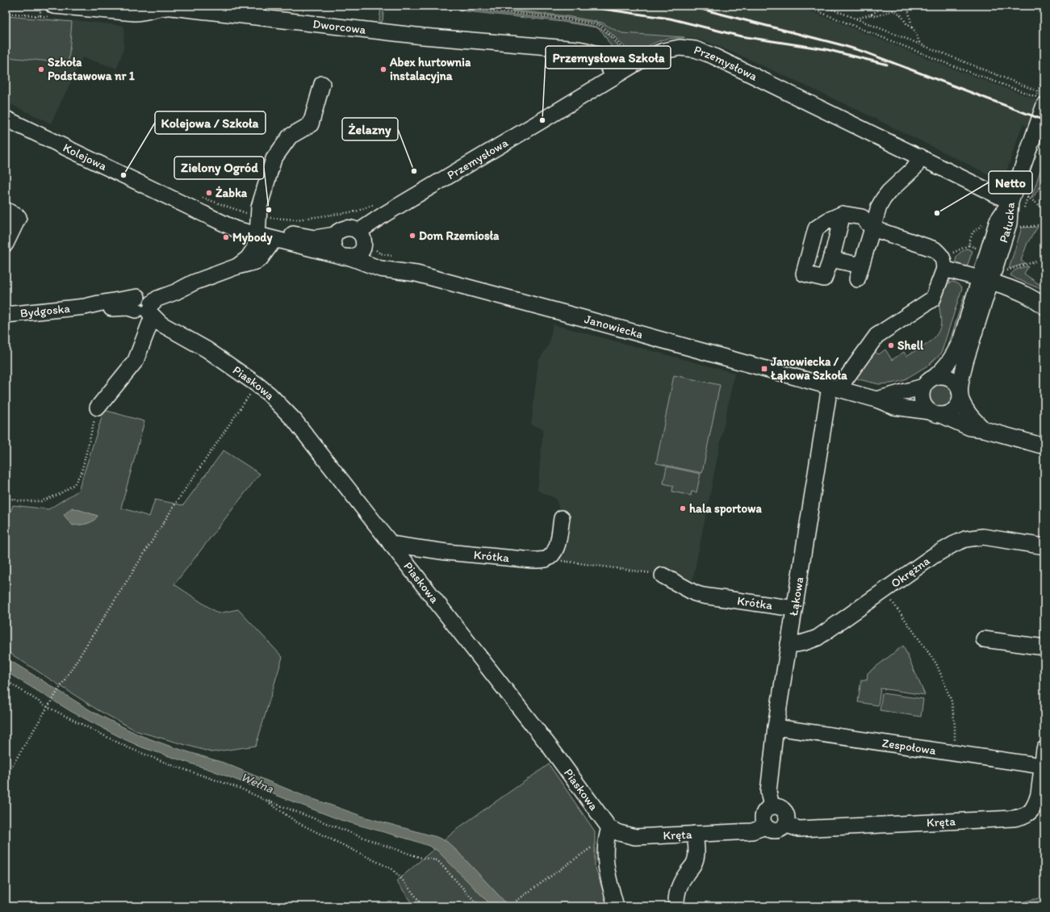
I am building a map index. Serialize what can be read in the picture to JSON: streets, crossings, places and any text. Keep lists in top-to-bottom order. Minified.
{"streets":{"street":["Dworcowa","Przemysłowa","Kolejowa","Pałucka","Bydgoska","Janowiecka","Piaskowa","Krótka","Okrężna","Łąkowa","Zespołowa","Kręta"]},"crossings":[["Dworcowa","Przemysłowa"],["Przemysłowa","Kolejowa"],["Przemysłowa","Pałucka"],["Przemysłowa","Janowiecka"],["Kolejowa","Bydgoska"],["Kolejowa","Janowiecka"],["Pałucka","Janowiecka"],["Bydgoska","Piaskowa"],["Janowiecka","Łąkowa"],["Piaskowa","Krótka"],["Piaskowa","Kręta"],["Krótka","Łąkowa"],["Okrężna","Łąkowa"],["Łąkowa","Zespołowa"],["Łąkowa","Kręta"],["Zespołowa","Kręta"]],"water":["Wełna"],"places":{"other":["Szkoła Podstawowa nr 1","Abex hurtownia instalacyjna","Przemysłowa Szkoła","Żelazny","Kolejowa / Szkoła","Żabka","Zielony Ogród","Netto","Dom Rzemiosła","Mybody","Shell","hala sportowa"],"transit":["Janowiecka / Łąkowa Szkoła"]}}
